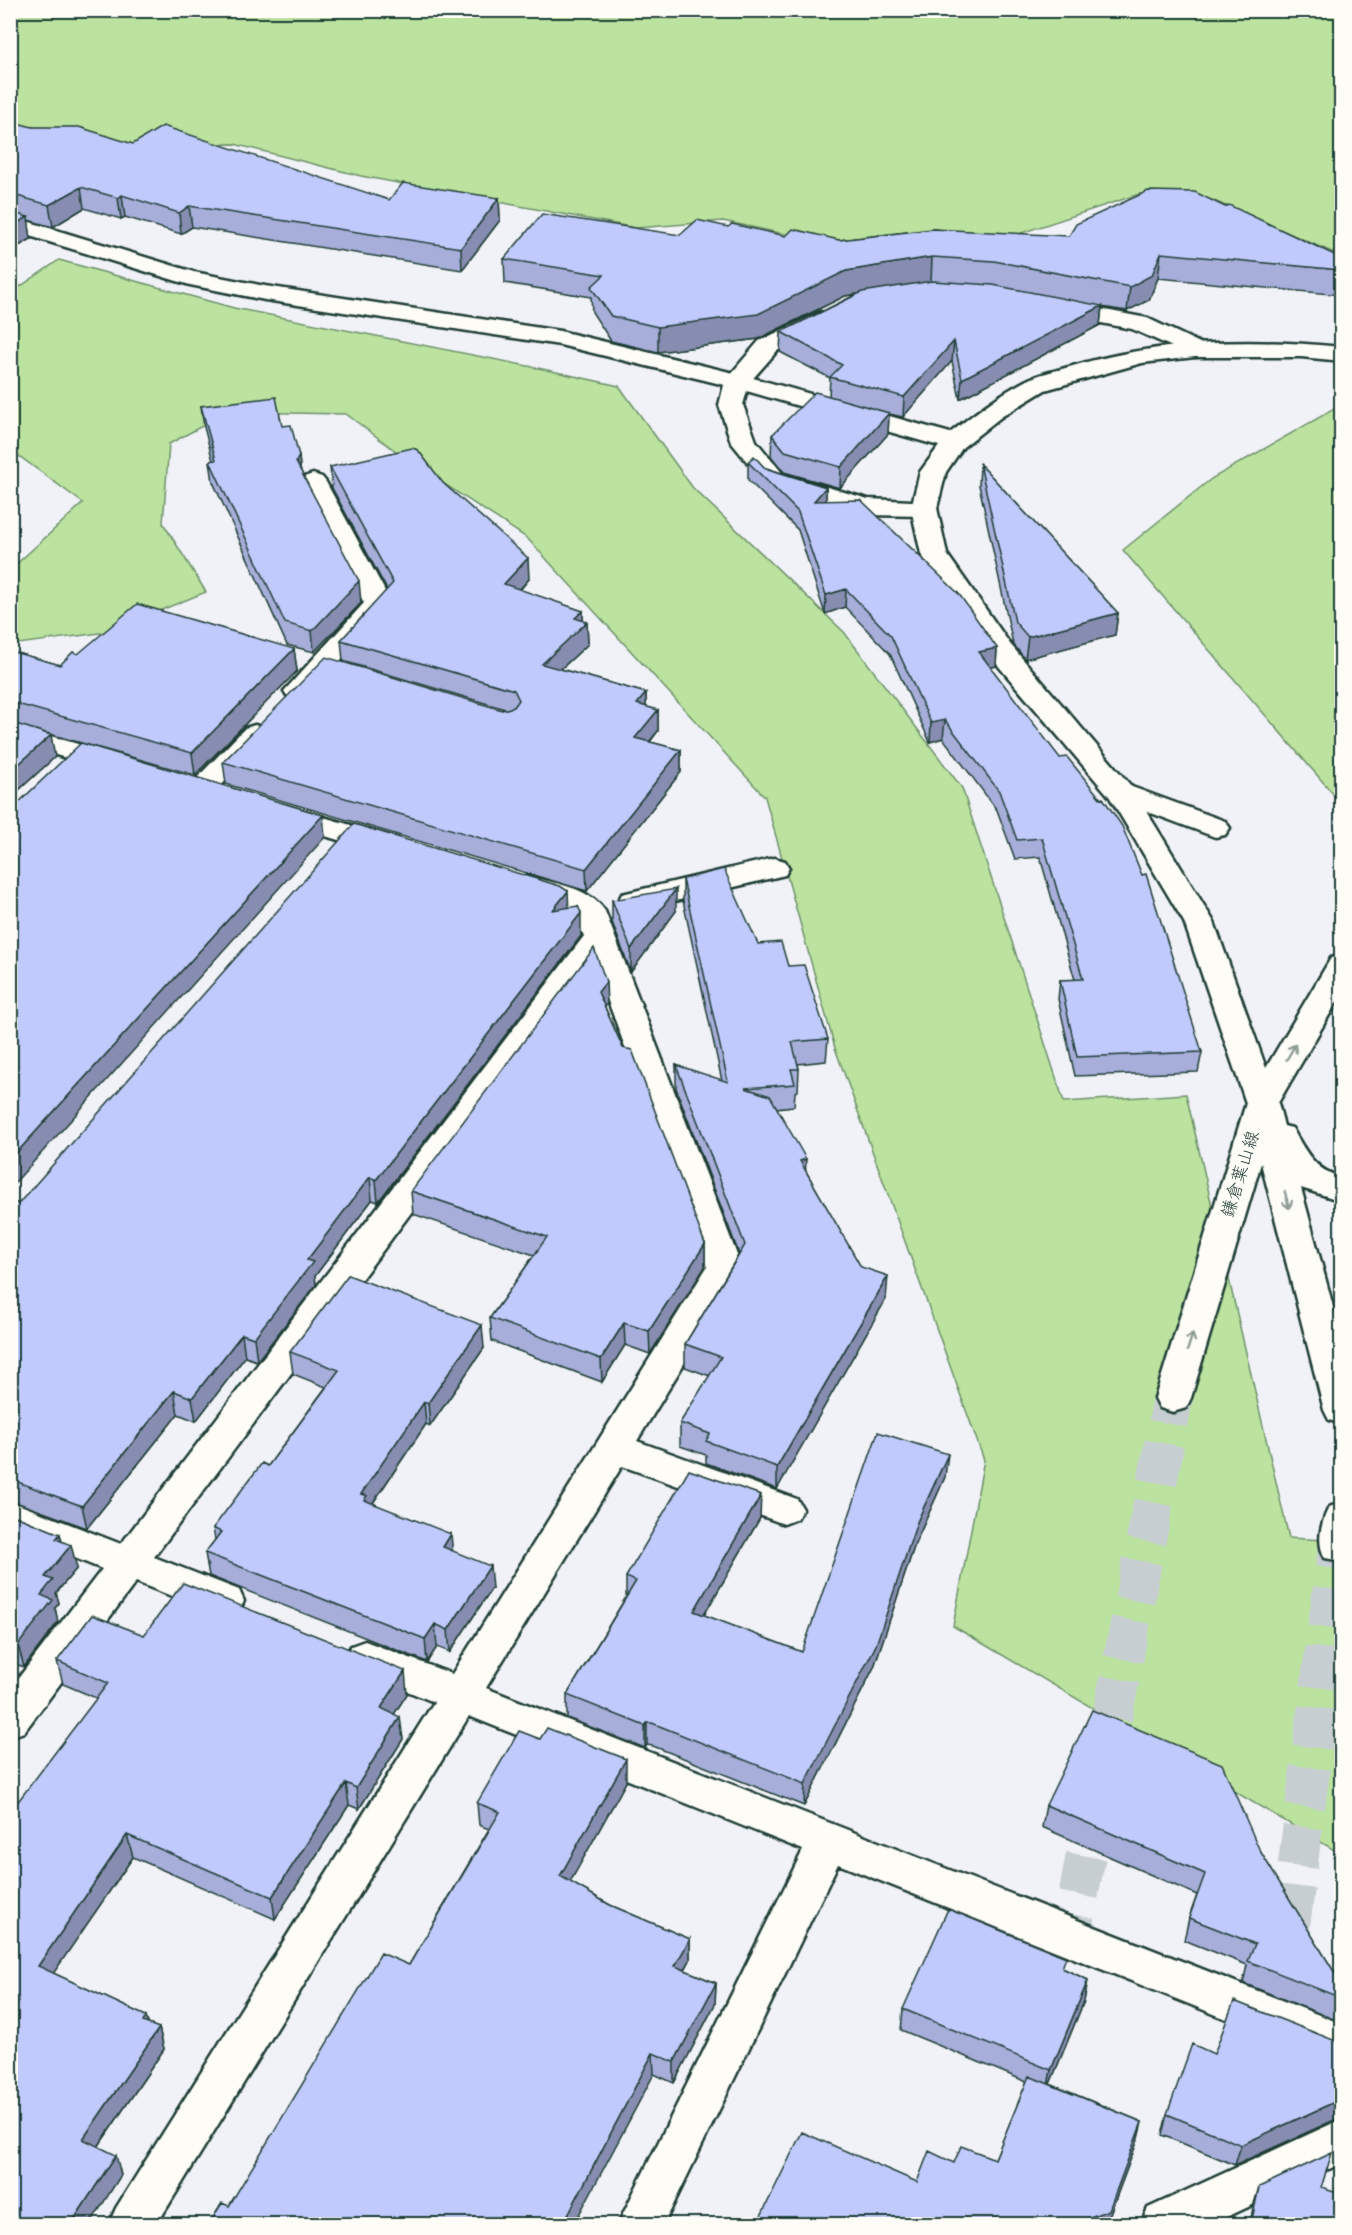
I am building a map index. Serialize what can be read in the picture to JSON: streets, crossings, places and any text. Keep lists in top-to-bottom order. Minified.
{"streets":{"street":["鎌倉葉山線"]},"one_way":["鎌倉葉山線"]}
